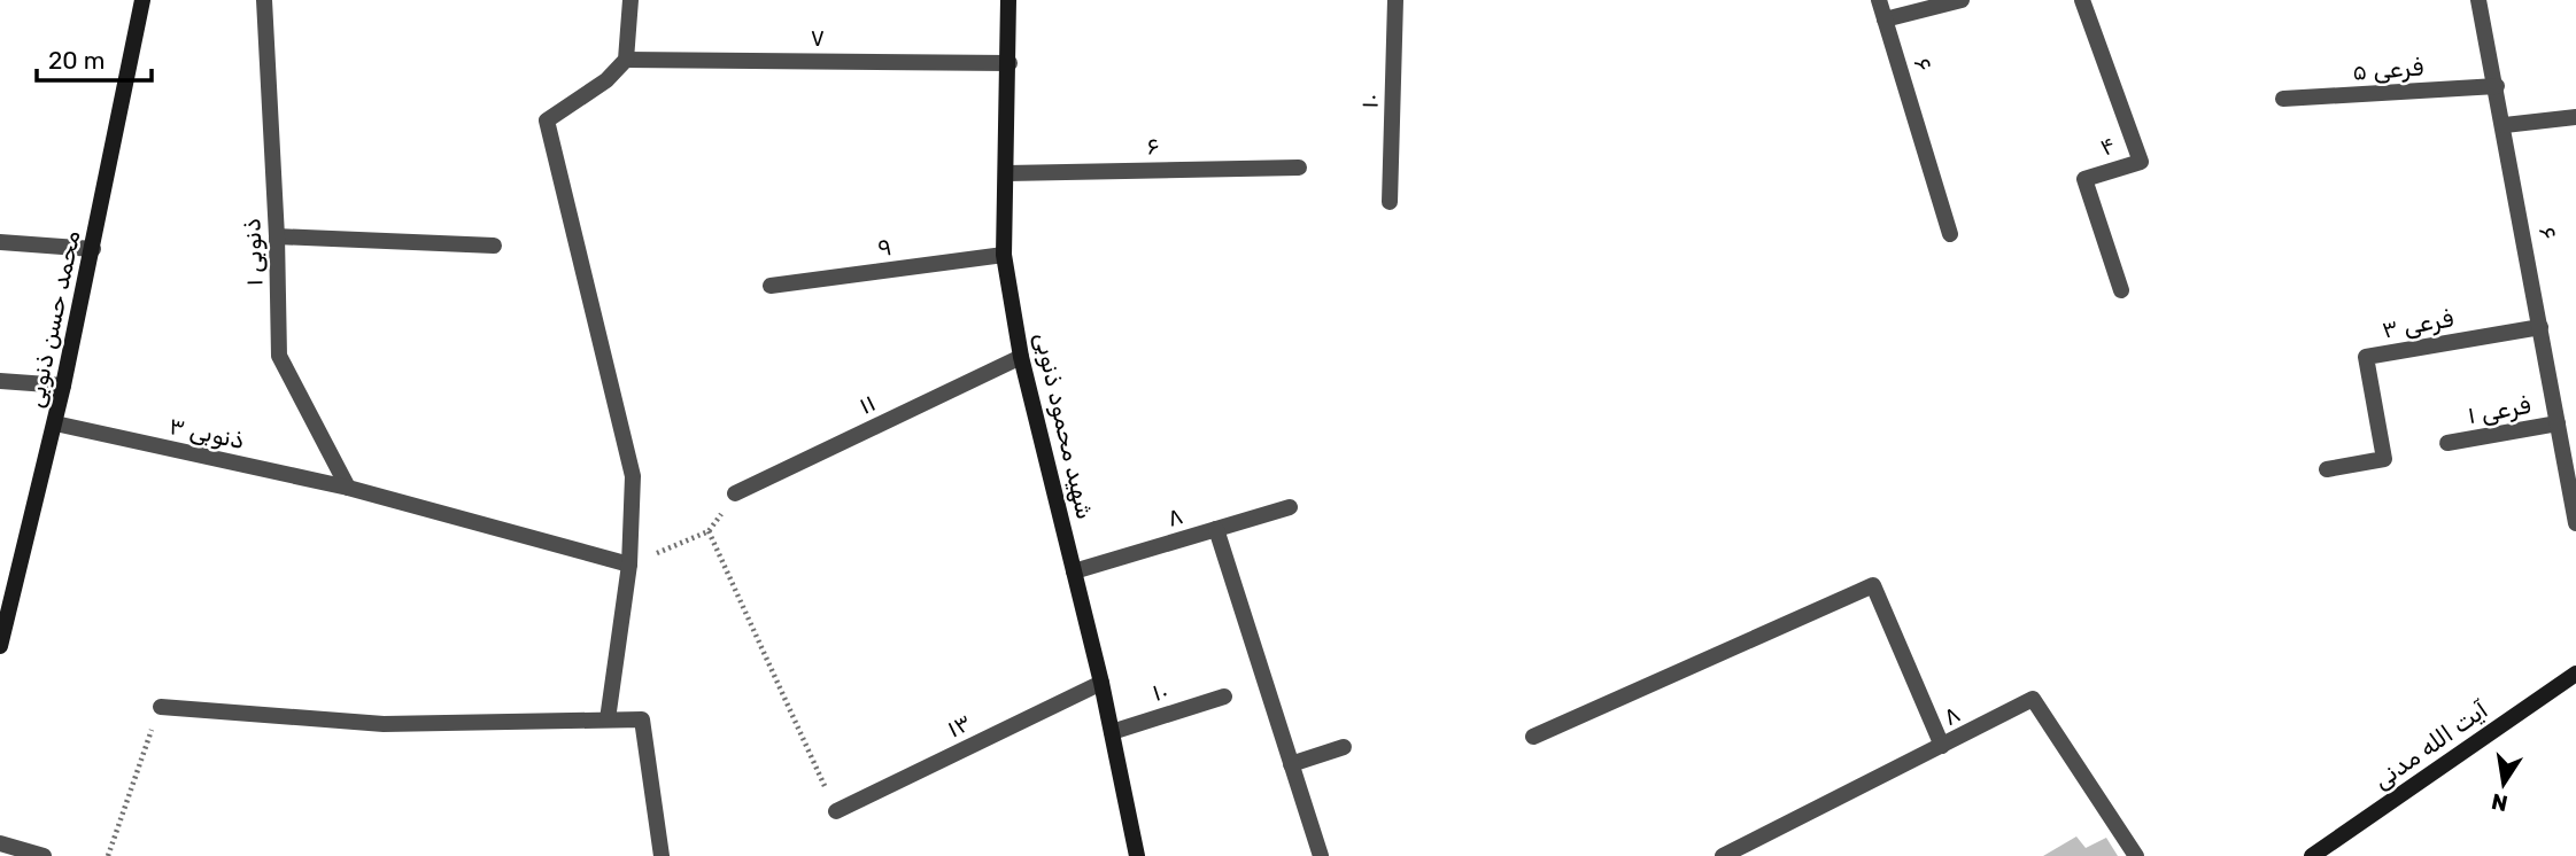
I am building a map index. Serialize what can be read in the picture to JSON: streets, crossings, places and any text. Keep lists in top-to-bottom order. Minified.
{"streets":{"street":["۷","۶","فرعی ۵","۱۰","۴","۹","ذنوبی ۱","محمد حسن ذنوبی","فرعی ۳","۱۱","فرعی ۱","شهید محمود ذنوبی","ذنوبی ۳","۸","۱۳","آیت الله مدنی"]},"crossings":[["۷","شهید محمود ذنوبی"],["۶","فرعی ۵"],["۶","فرعی ۳"],["۶","فرعی ۱"],["۶","شهید محمود ذنوبی"],["۱۰","شهید محمود ذنوبی"],["۹","شهید محمود ذنوبی"],["ذنوبی ۱","ذنوبی ۳"],["محمد حسن ذنوبی","ذنوبی ۳"],["۱۱","شهید محمود ذنوبی"],["شهید محمود ذنوبی","۸"],["شهید محمود ذنوبی","۱۳"]],"scale_bar":"20 m","north":"bottom"}
